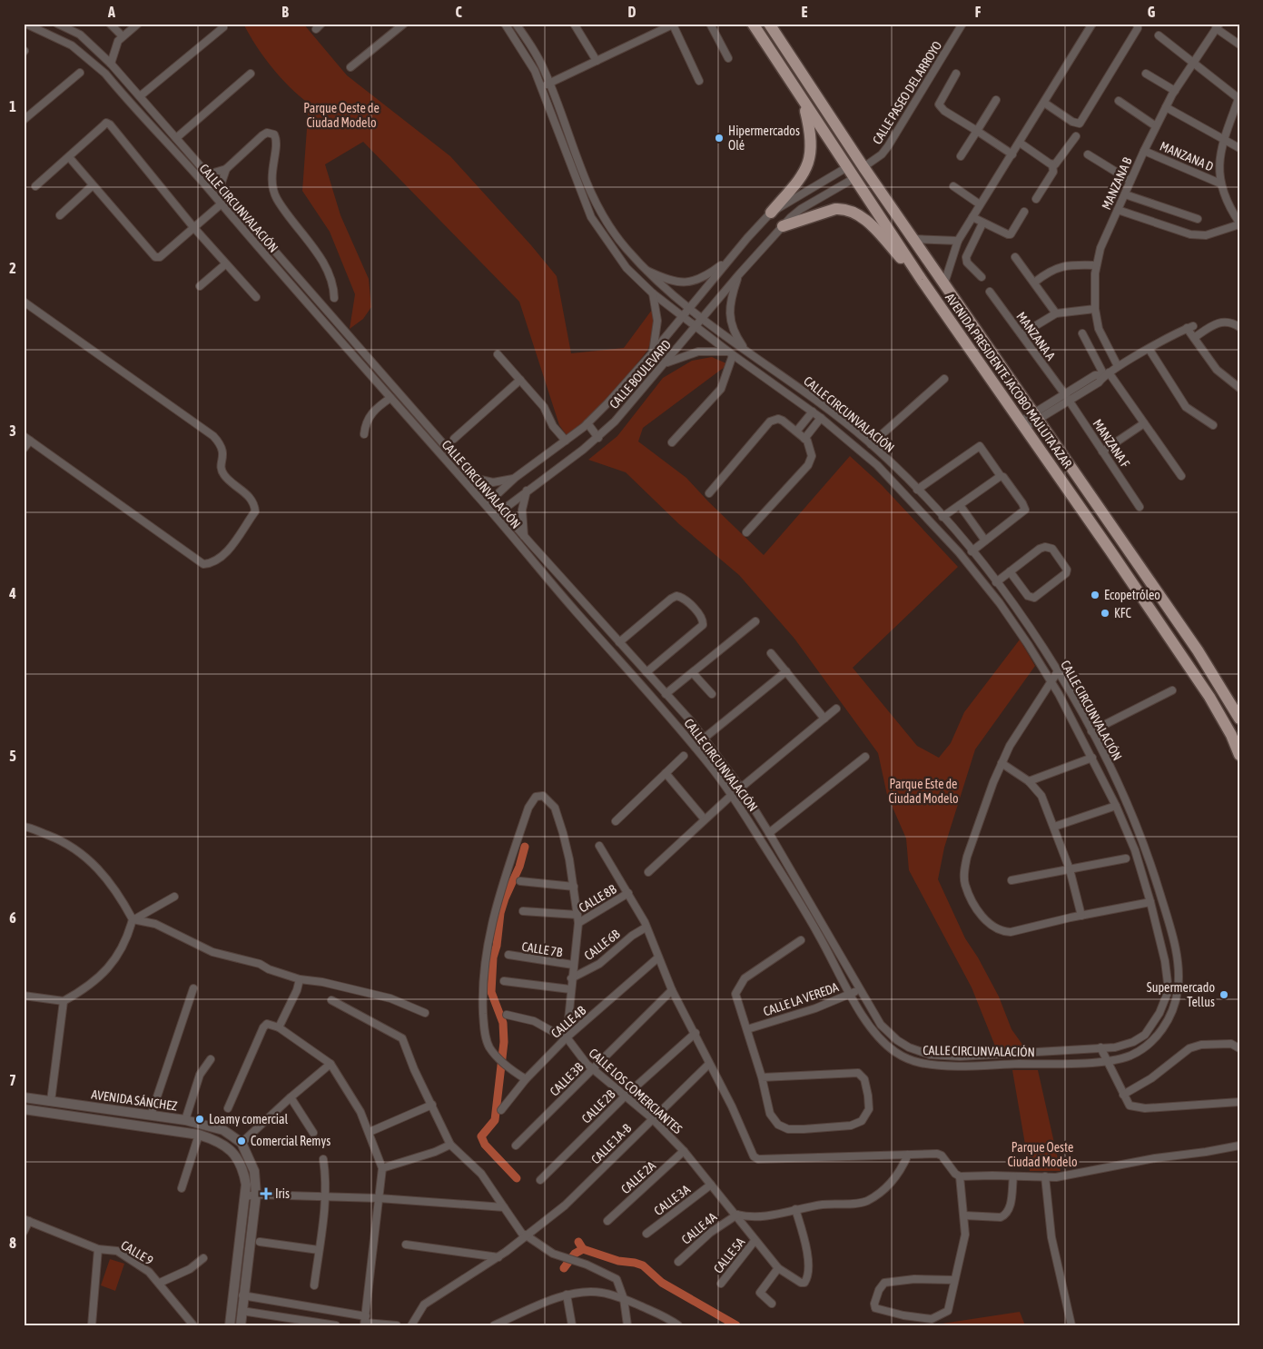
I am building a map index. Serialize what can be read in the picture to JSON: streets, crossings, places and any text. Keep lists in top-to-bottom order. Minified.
{"streets":{"main road":["AVENIDA PRESIDENTE JACOBO MAJLUTA AZAR"],"street":["CALLE PASEO DEL ARROYO","MANZANA D","MANZANA B","CALLE CIRCUNVALACIÓN","MANZANA A","CALLE BOULEVARD","MANZANA F","CALLE 8B","CALLE 6B","CALLE 7B","CALLE LA VEREDA","CALLE 4B","CALLE 3B","CALLE LOS COMERCIANTES","AVENIDA SÁNCHEZ","CALLE 2B","CALLE 1A-B","CALLE 2A","CALLE 3A","CALLE 4A","CALLE 9","CALLE 5A"]},"crossings":[["CALLE PASEO DEL ARROYO","AVENIDA PRESIDENTE JACOBO MAJLUTA AZAR"],["MANZANA D","MANZANA B"],["CALLE CIRCUNVALACIÓN","CALLE BOULEVARD"],["CALLE CIRCUNVALACIÓN","CALLE LA VEREDA"],["MANZANA A","MANZANA F"],["CALLE BOULEVARD","AVENIDA PRESIDENTE JACOBO MAJLUTA AZAR"],["CALLE 4B","CALLE LOS COMERCIANTES"],["CALLE 3B","CALLE LOS COMERCIANTES"],["CALLE LOS COMERCIANTES","CALLE 2B"],["CALLE LOS COMERCIANTES","CALLE 1A-B"],["CALLE LOS COMERCIANTES","CALLE 2A"],["CALLE LOS COMERCIANTES","CALLE 3A"],["CALLE LOS COMERCIANTES","CALLE 4A"],["CALLE LOS COMERCIANTES","CALLE 5A"]],"parks":["Parque Oeste de Ciudad Modelo","Parque Este de Ciudad Modelo","Parque Oeste Ciudad Modelo"],"places":{"other":["Hipermercados Olé","Ecopetróleo","KFC","Supermercado Tellus","Loamy comercial","Comercial Remys"],"health":["Iris"]},"grid":{"columns":["A","B","C","D","E","F","G"],"rows":["1","2","3","4","5","6","7","8"]}}
